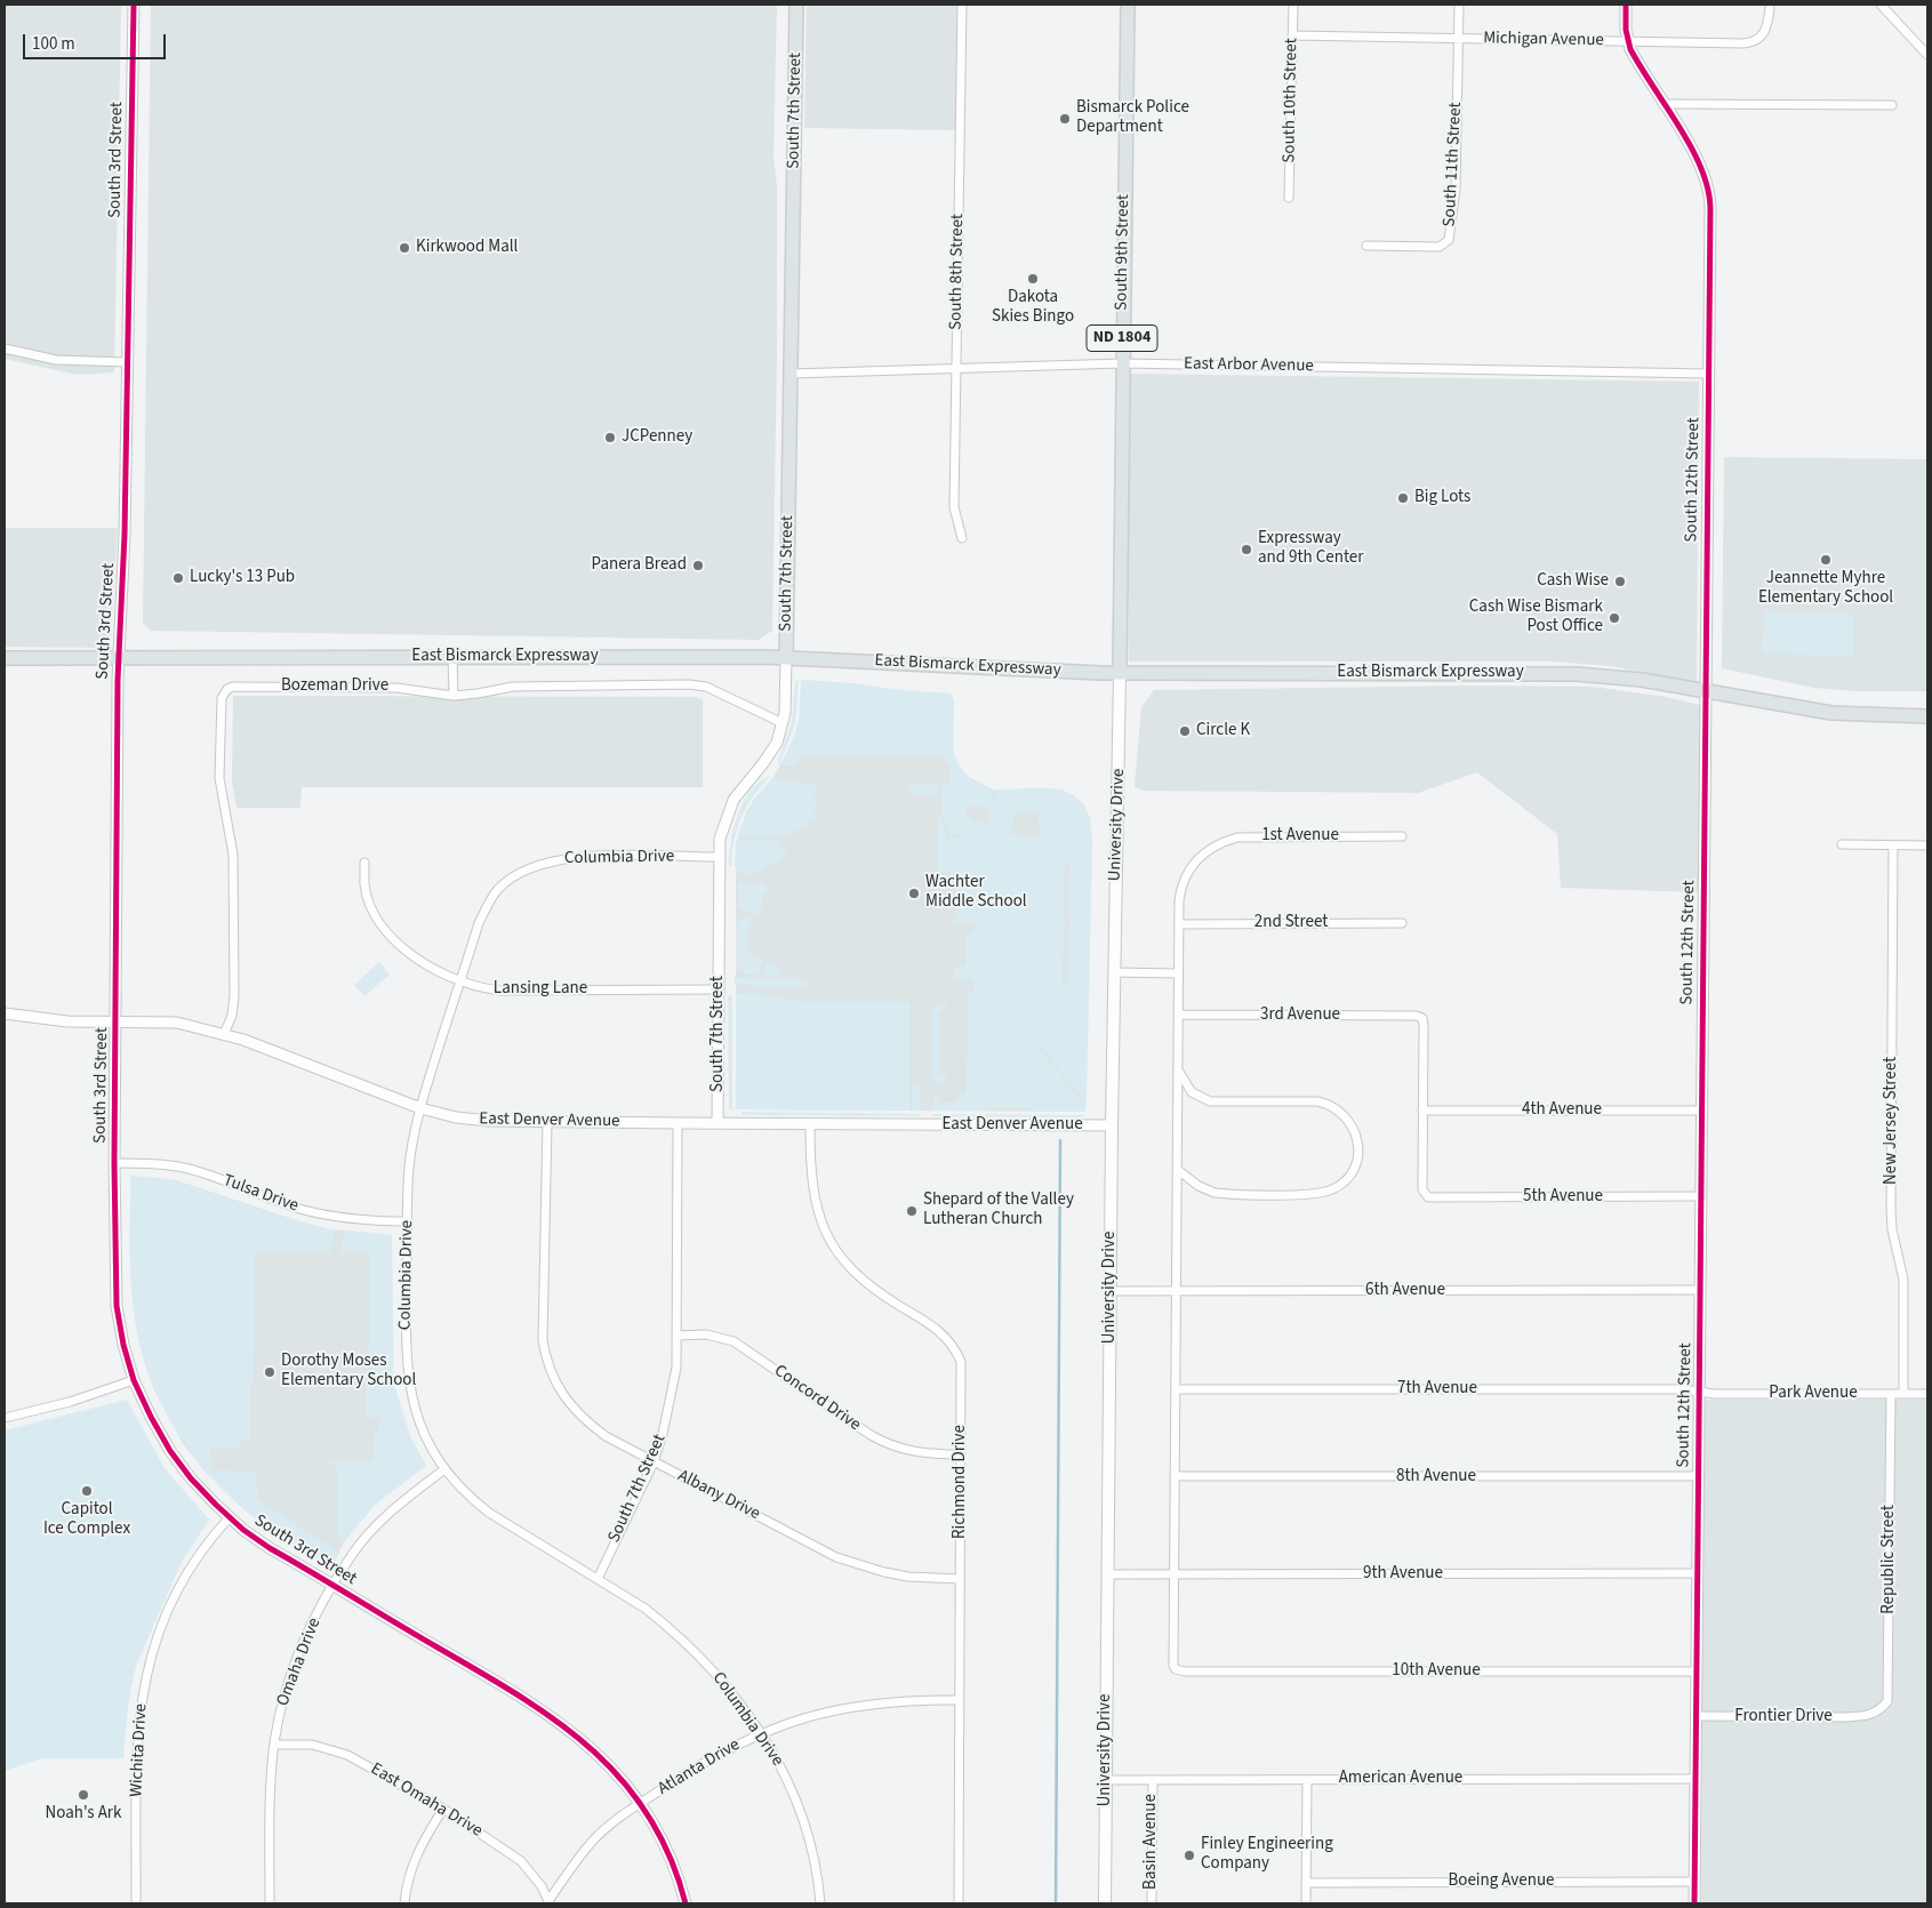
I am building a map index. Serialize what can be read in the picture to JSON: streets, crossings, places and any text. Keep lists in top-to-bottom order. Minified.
{"streets":{"main road":["South 7th Street","South 9th Street","ND 1804","East Bismarck Expressway","University Drive"],"street":["Michigan Avenue","South 10th Street","South 3rd Street","South 11th Street","South 8th Street","East Arbor Avenue","South 12th Street","Bozeman Drive","1st Avenue","Columbia Drive","2nd Street","Lansing Lane","3rd Avenue","4th Avenue","East Denver Avenue","New Jersey Street","Tulsa Drive","5th Avenue","6th Avenue","7th Avenue","Park Avenue","Concord Drive","8th Avenue","Richmond Drive","Albany Drive","Republic Street","9th Avenue","Omaha Drive","10th Avenue","Frontier Drive","Wichita Drive","Atlanta Drive","American Avenue","East Omaha Drive","Basin Avenue","Boeing Avenue"]},"crossings":[["Michigan Avenue","South 10th Street"],["Michigan Avenue","South 11th Street"],["Michigan Avenue","South 12th Street"],["South 7th Street","East Arbor Avenue"],["South 7th Street","East Bismarck Expressway"],["South 7th Street","Bozeman Drive"],["South 7th Street","Columbia Drive"],["South 7th Street","Lansing Lane"],["South 7th Street","East Denver Avenue"],["South 7th Street","Concord Drive"],["South 7th Street","Albany Drive"],["South 3rd Street","East Bismarck Expressway"],["South 3rd Street","East Denver Avenue"],["South 3rd Street","Tulsa Drive"],["South 3rd Street","Omaha Drive"],["South 3rd Street","Wichita Drive"],["South 3rd Street","Atlanta Drive"],["South 9th Street","East Arbor Avenue"],["South 9th Street","East Bismarck Expressway"],["South 9th Street","University Drive"],["South 8th Street","East Arbor Avenue"],["East Arbor Avenue","South 12th Street"],["South 12th Street","East Bismarck Expressway"],["South 12th Street","4th Avenue"],["South 12th Street","5th Avenue"],["South 12th Street","6th Avenue"],["South 12th Street","7th Avenue"],["South 12th Street","Park Avenue"],["South 12th Street","8th Avenue"],["South 12th Street","9th Avenue"],["South 12th Street","10th Avenue"],["South 12th Street","Frontier Drive"],["South 12th Street","American Avenue"],["South 12th Street","Boeing Avenue"],["East Bismarck Expressway","University Drive"],["Bozeman Drive","East Denver Avenue"],["University Drive","East Denver Avenue"],["University Drive","6th Avenue"],["University Drive","9th Avenue"],["University Drive","American Avenue"],["1st Avenue","2nd Street"],["Columbia Drive","Lansing Lane"],["Columbia Drive","East Denver Avenue"],["Columbia Drive","Tulsa Drive"],["Columbia Drive","Omaha Drive"],["Columbia Drive","Atlanta Drive"],["3rd Avenue","4th Avenue"],["3rd Avenue","5th Avenue"],["4th Avenue","5th Avenue"],["East Denver Avenue","Richmond Drive"],["East Denver Avenue","Albany Drive"],["New Jersey Street","Park Avenue"],["7th Avenue","Park Avenue"],["Park Avenue","Republic Street"],["Concord Drive","Richmond Drive"],["Richmond Drive","Albany Drive"],["Richmond Drive","Atlanta Drive"],["Republic Street","Frontier Drive"],["9th Avenue","10th Avenue"],["Omaha Drive","East Omaha Drive"],["Atlanta Drive","East Omaha Drive"],["American Avenue","Basin Avenue"]],"places":["Bismarck Police Department","Kirkwood Mall","Dakota Skies Bingo","JCPenney","Big Lots","Expressway and 9th Center","Jeannette Myhre Elementary School","Panera Bread","Lucky's 13 Pub","Cash Wise","Cash Wise Bismark Post Office","Circle K","Wachter Middle School","Shepard of the Valley Lutheran Church","Dorothy Moses Elementary School","Capitol Ice Complex","Noah's Ark","Finley Engineering Company"],"scale_bar":"100 m"}
